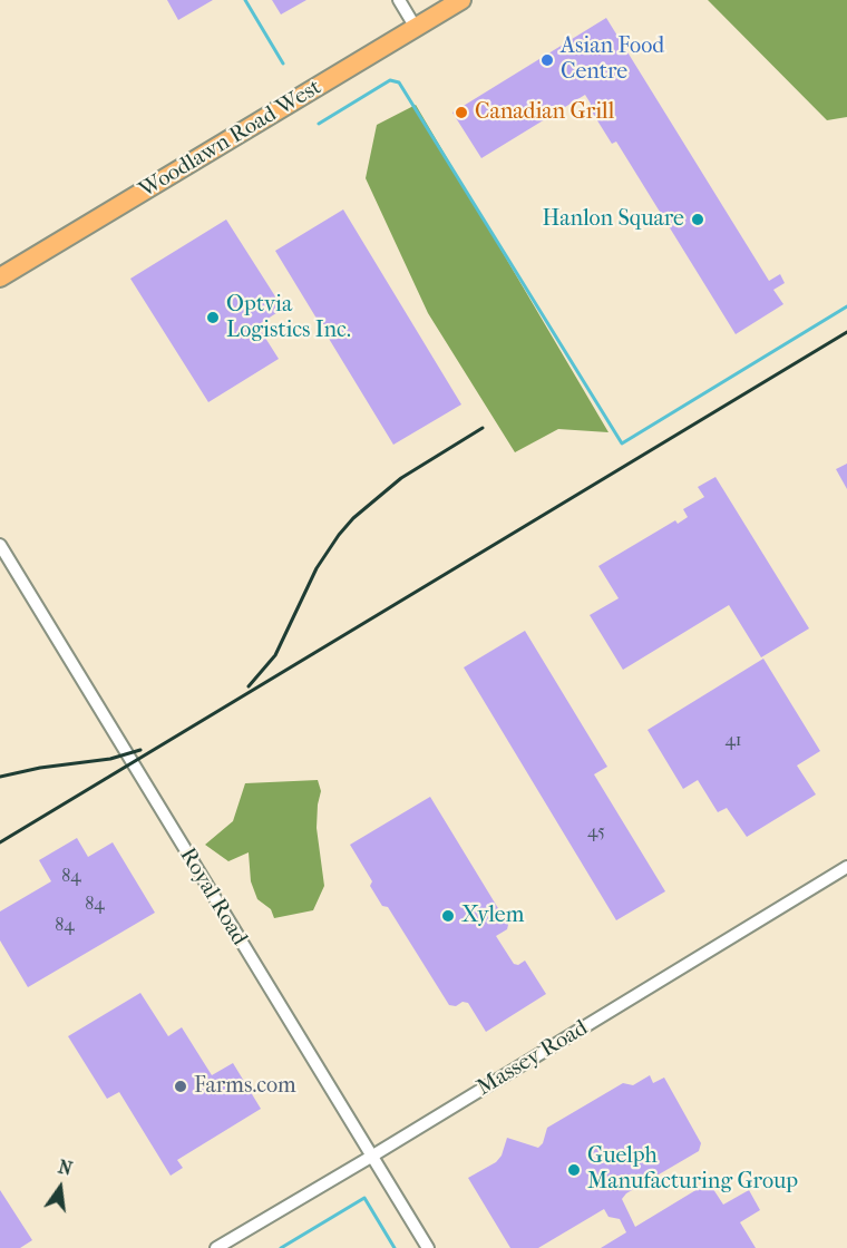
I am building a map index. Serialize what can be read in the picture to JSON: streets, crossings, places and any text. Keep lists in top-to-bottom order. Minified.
{"streets":{"main road":["Woodlawn Road West"],"street":["Royal Road","Massey Road"]},"crossings":[["Royal Road","Massey Road"]],"places":["Asian Food Centre","Canadian Grill","Hanlon Square","Optvia Logistics Inc.","Xylem","Farms.com","Guelph Manufacturing Group"],"house_numbers":["41","45","84","84","84"],"north":"top"}
